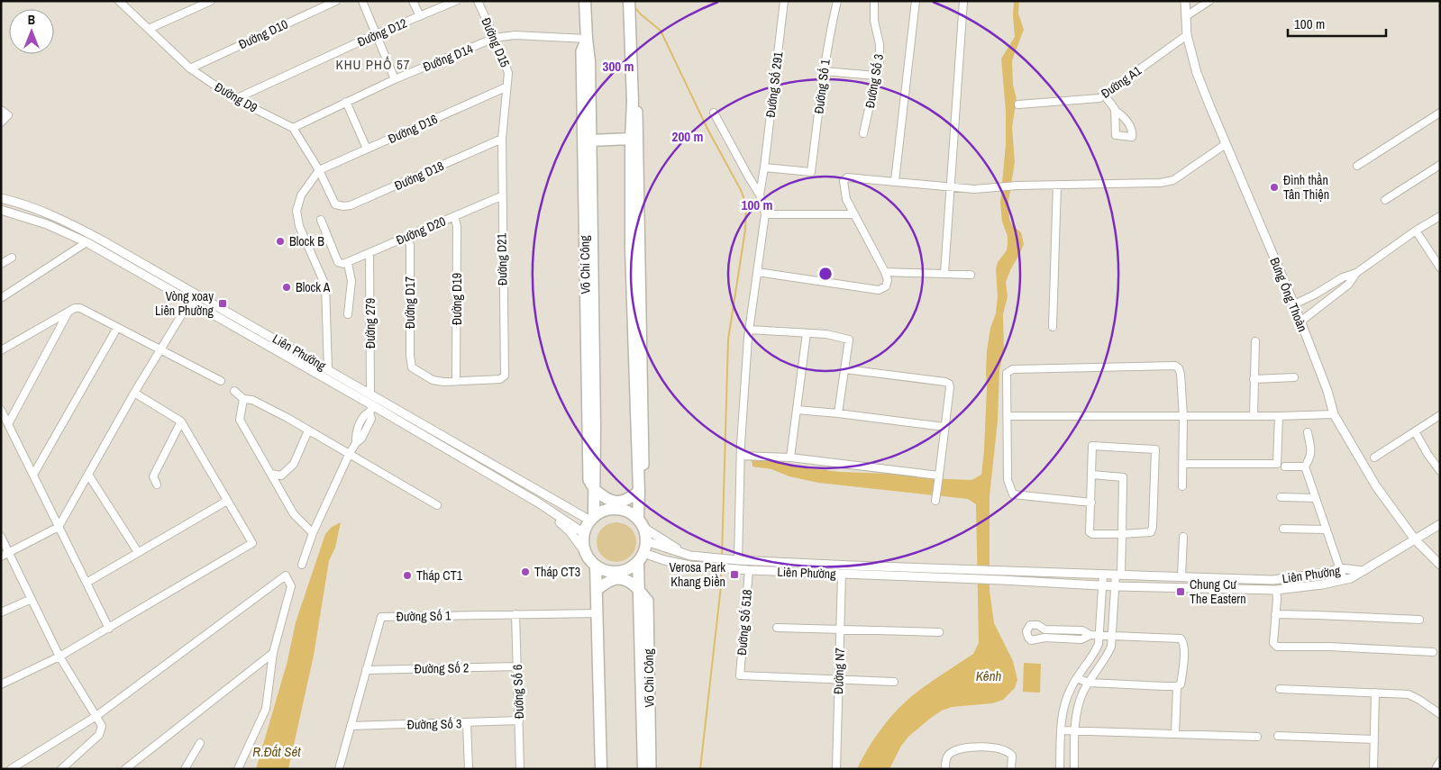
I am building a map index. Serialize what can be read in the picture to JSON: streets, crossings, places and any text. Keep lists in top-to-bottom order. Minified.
{"streets":{"highway":["Võ Chí Công"],"street":["Đường D12","Đường D10","Đường D15","Đường D14","Đường Số 3","Đường A1","Đường Số 291","Đường Số 1","Đường D9","Đường D16","Đường D18","Đường D20","Đường D21","Bưng Ông Thoàn","Đường D19","Đường D17","Đường 279","Liên Phường","Đường Số 518","Đường Số 2","Đường N7","Đường Số 6"]},"crossings":[["Đường D12","Đường D9"],["Đường D10","Đường D9"],["Đường D15","Đường D14"],["Đường D15","Đường D16"],["Đường D15","Đường D18"],["Đường D15","Đường D21"],["Đường D14","Đường D9"],["Đường D14","Võ Chí Công"],["Đường Số 3","Đường Số 1"],["Đường Số 3","Đường Số 6"],["Đường A1","Bưng Ông Thoàn"],["Đường Số 291","Đường Số 1"],["Đường Số 1","Đường Số 2"],["Đường Số 1","Đường Số 6"],["Đường D16","Đường D18"],["Đường D18","Đường D21"],["Đường D20","Đường D21"],["Đường D20","Đường D19"],["Đường D20","Đường D17"],["Đường D20","Đường 279"],["Đường D21","Đường D19"],["Đường D21","Đường D17"],["Võ Chí Công","Liên Phường"],["Đường D19","Đường D17"],["Đường 279","Liên Phường"],["Liên Phường","Đường Số 518"],["Liên Phường","Đường N7"],["Đường Số 518","Đường N7"],["Đường Số 2","Đường Số 6"]],"districts":["KHU PHỐ 57"],"water":["Kênh","R.Đất Sét"],"places":{"other":["Đình thần Tân Thiện","Block B","Block A","Tháp CT3","Tháp CT1"],"transit":["Vòng xoay Liên Phường","Verosa Park Khang Điền","Chung Cư The Eastern"]},"scale_bar":"100 m","north":"top","rings":["300 m","200 m","100 m"]}
